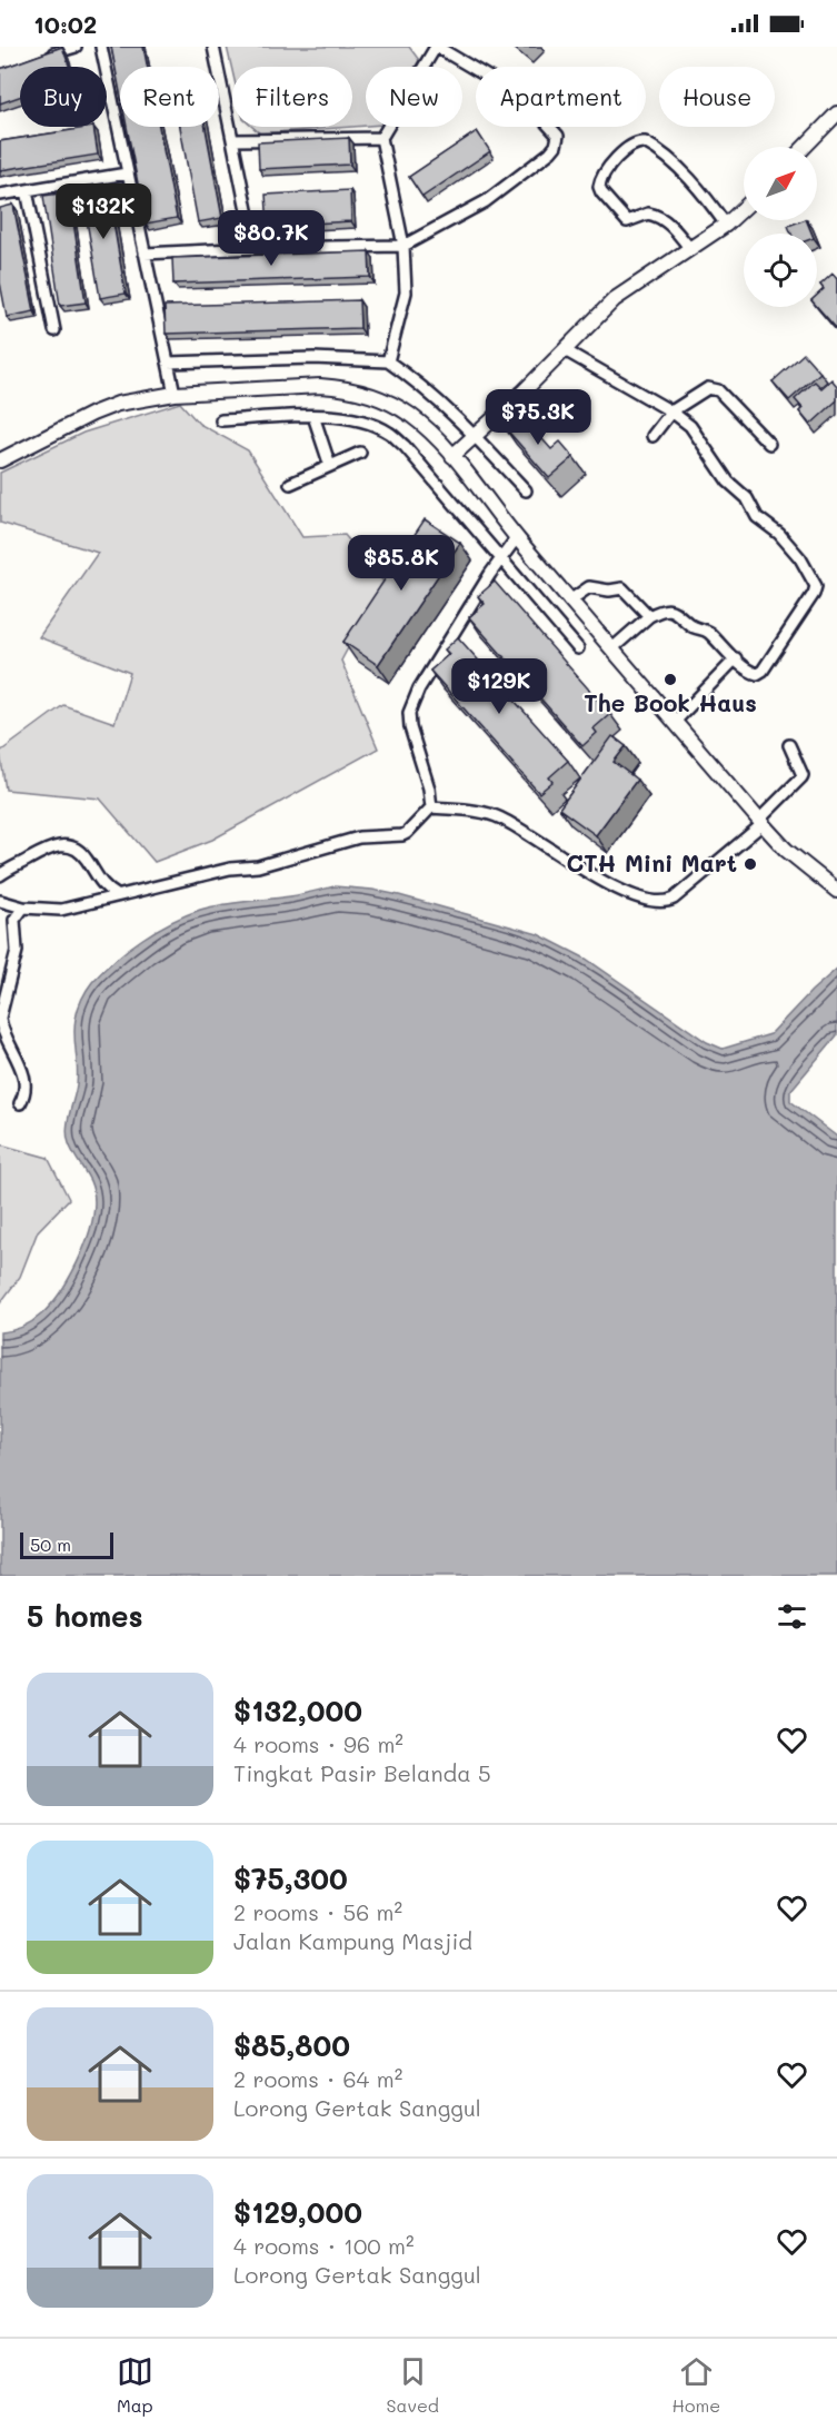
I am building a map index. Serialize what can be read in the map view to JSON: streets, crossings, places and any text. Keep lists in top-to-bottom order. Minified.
{"places":["The Book Haus","CTH Mini Mart"],"scale_bar":"50 m","north":"top right","page":{"status":"10:02","chip":["Buy","Rent","Filters","New","Apartment","House"],"price":["$132K","$80.7K","$75.3K","$85.8K","$129K"],"scale":"50 m","heading":"5 homes","list":[{"name":"$132,000","note":"4 rooms · 96 m² · Tingkat Pasir Belanda 5"},{"name":"$75,300","note":"2 rooms · 56 m² · Jalan Kampung Masjid"},{"name":"$85,800","note":"2 rooms · 64 m² · Lorong Gertak Sanggul"},{"name":"$129,000","note":"4 rooms · 100 m² · Lorong Gertak Sanggul"}],"tabs":["Map","Saved","Home"]}}
